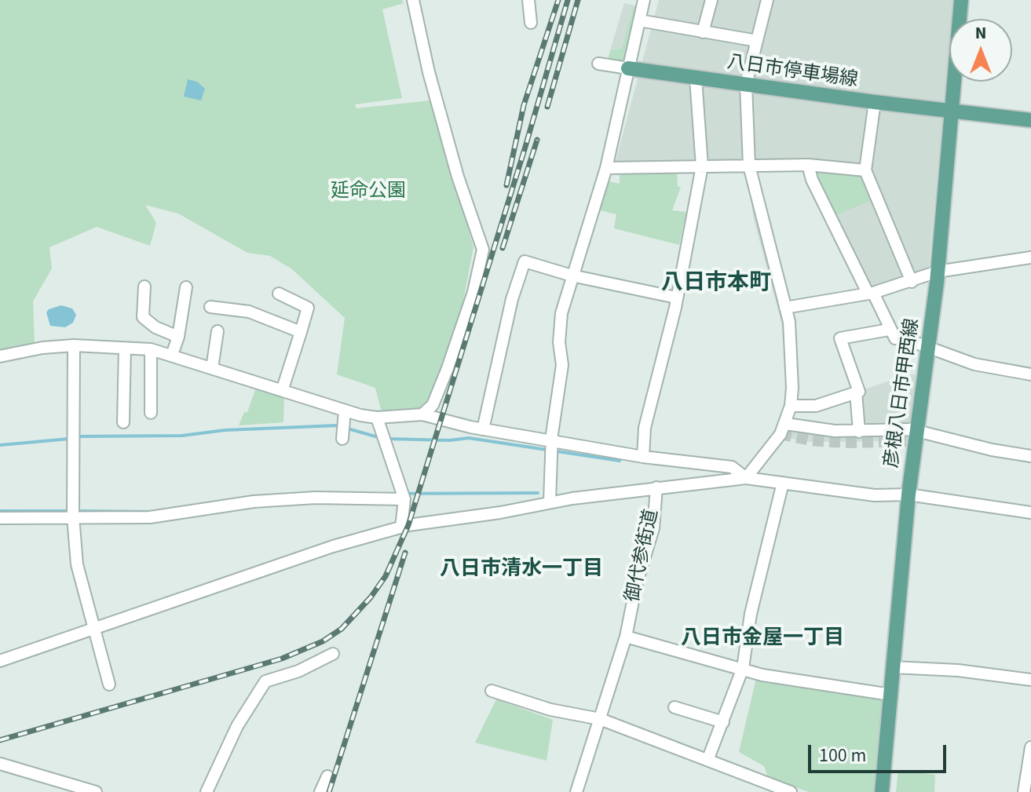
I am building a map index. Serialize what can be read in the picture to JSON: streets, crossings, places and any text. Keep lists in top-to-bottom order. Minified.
{"streets":{"main road":["八日市停車場線","彦根八日市甲西線"],"street":["御代参街道"]},"crossings":[["八日市停車場線","彦根八日市甲西線"]],"districts":["八日市本町","八日市清水一丁目","八日市金屋一丁目"],"parks":["延命公園"],"scale_bar":"100 m","north":"top"}
